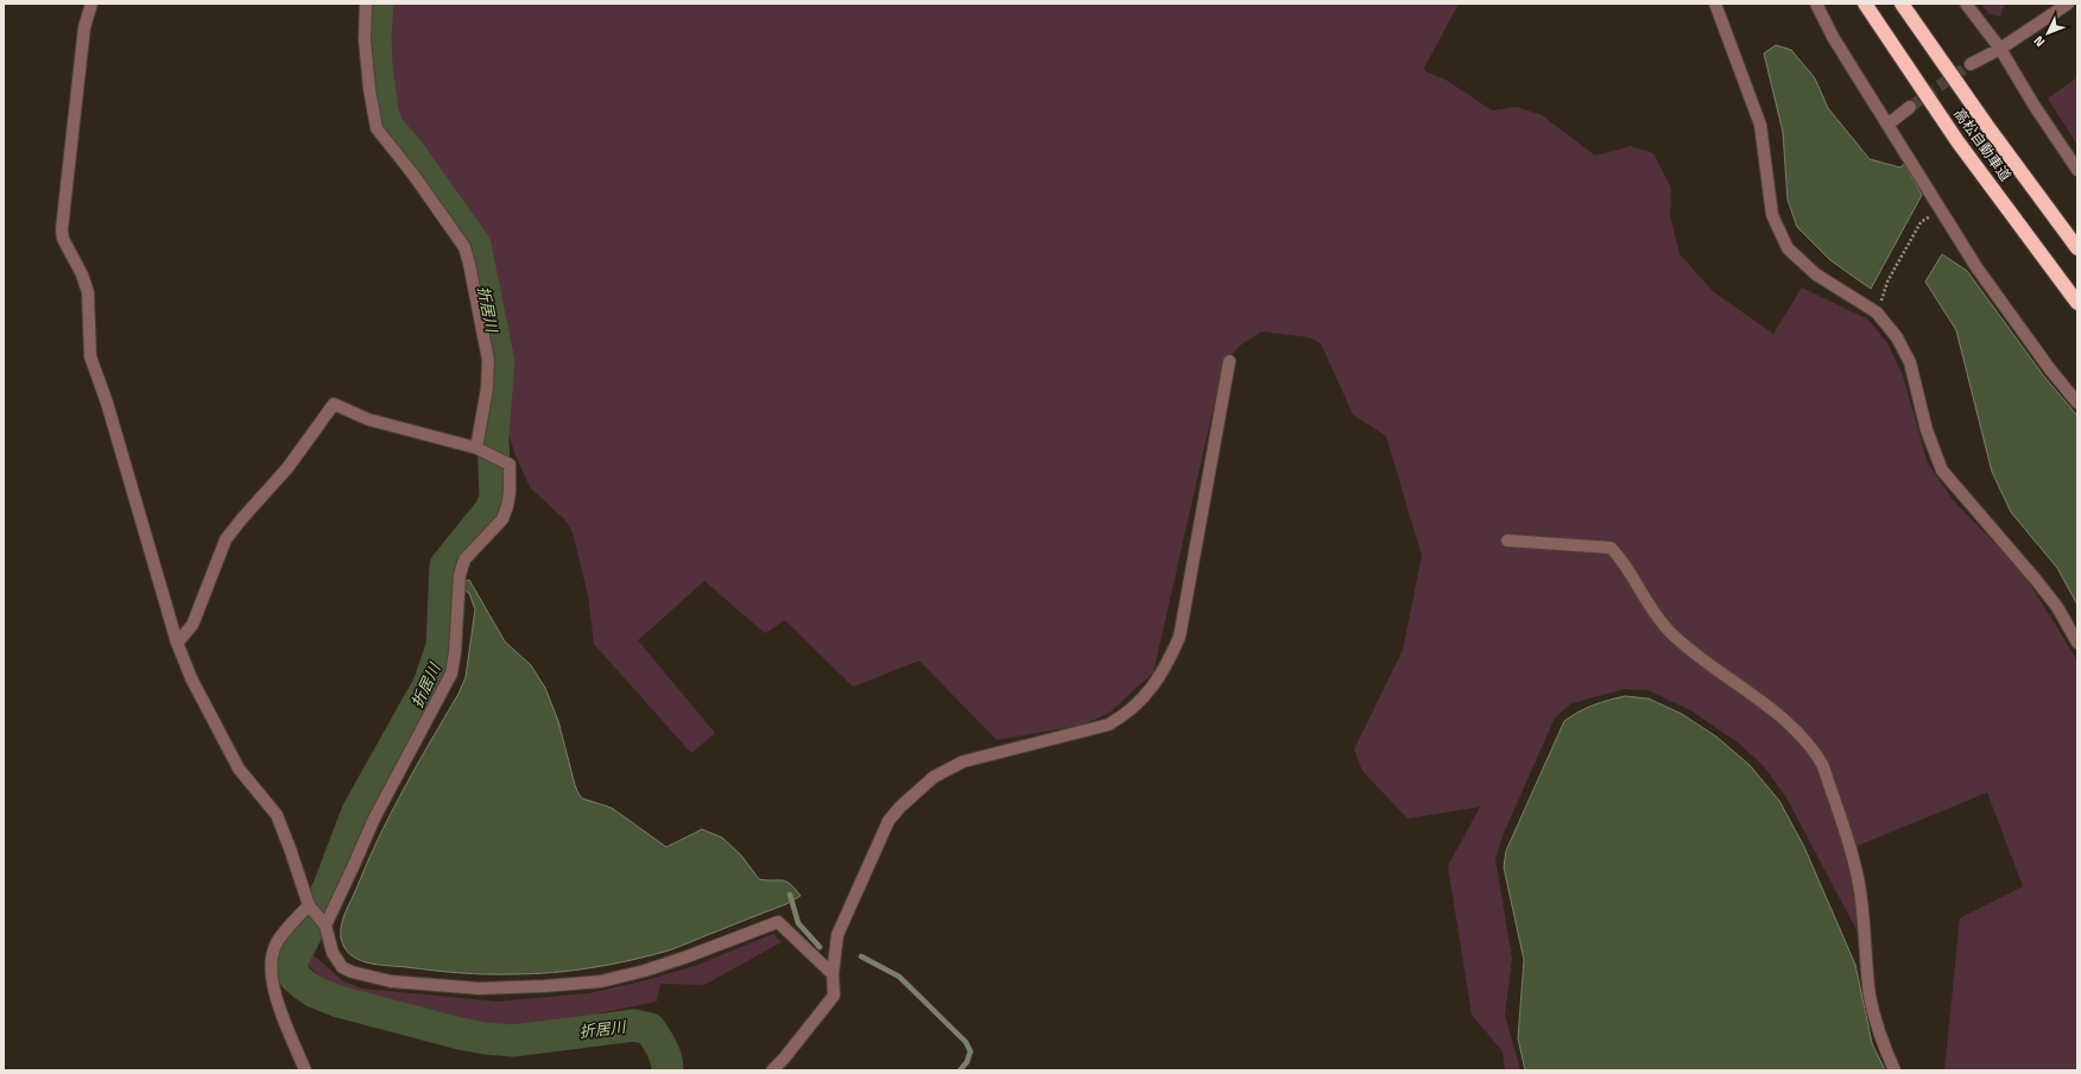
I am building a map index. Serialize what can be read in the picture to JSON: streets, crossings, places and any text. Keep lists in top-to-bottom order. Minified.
{"streets":{"highway":["高松自動車道"]},"water":["折居川"],"north":"bottom left"}
